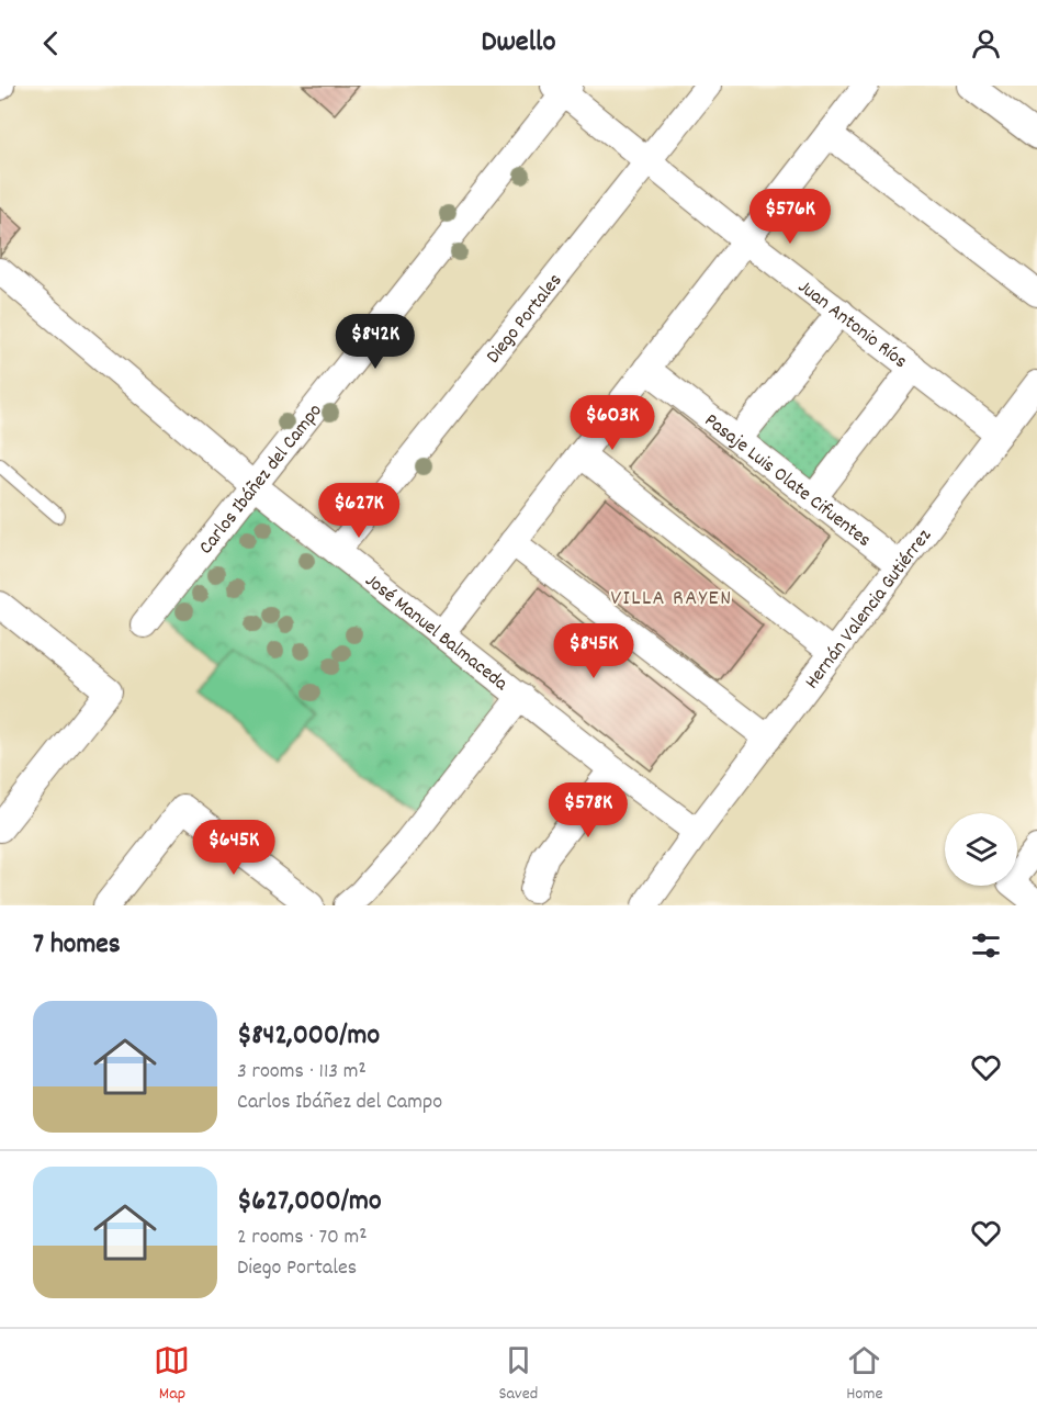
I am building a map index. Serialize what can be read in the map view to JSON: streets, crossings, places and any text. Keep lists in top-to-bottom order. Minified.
{"streets":{"street":["Diego Portales","Juan Antonio Ríos","Pasaje Luis Olate Cifuentes","Carlos Ibáñez del Campo","Hernán Valencia Gutiérrez","José Manuel Balmaceda"]},"crossings":[["Diego Portales","Juan Antonio Ríos"],["Diego Portales","José Manuel Balmaceda"],["Juan Antonio Ríos","Carlos Ibáñez del Campo"],["Juan Antonio Ríos","Hernán Valencia Gutiérrez"],["Pasaje Luis Olate Cifuentes","Hernán Valencia Gutiérrez"],["Carlos Ibáñez del Campo","José Manuel Balmaceda"],["Hernán Valencia Gutiérrez","José Manuel Balmaceda"]],"districts":["VILLA RAYEN"],"page":{"header":"Dwello","price":["$576K","$842K","$603K","$627K","$845K","$578K","$645K"],"heading":"7 homes","list":[{"name":"$842,000/mo","note":"3 rooms · 113 m² · Carlos Ibáñez del Campo"},{"name":"$627,000/mo","note":"2 rooms · 70 m² · Diego Portales"}],"tabs":["Map","Saved","Home"]}}
